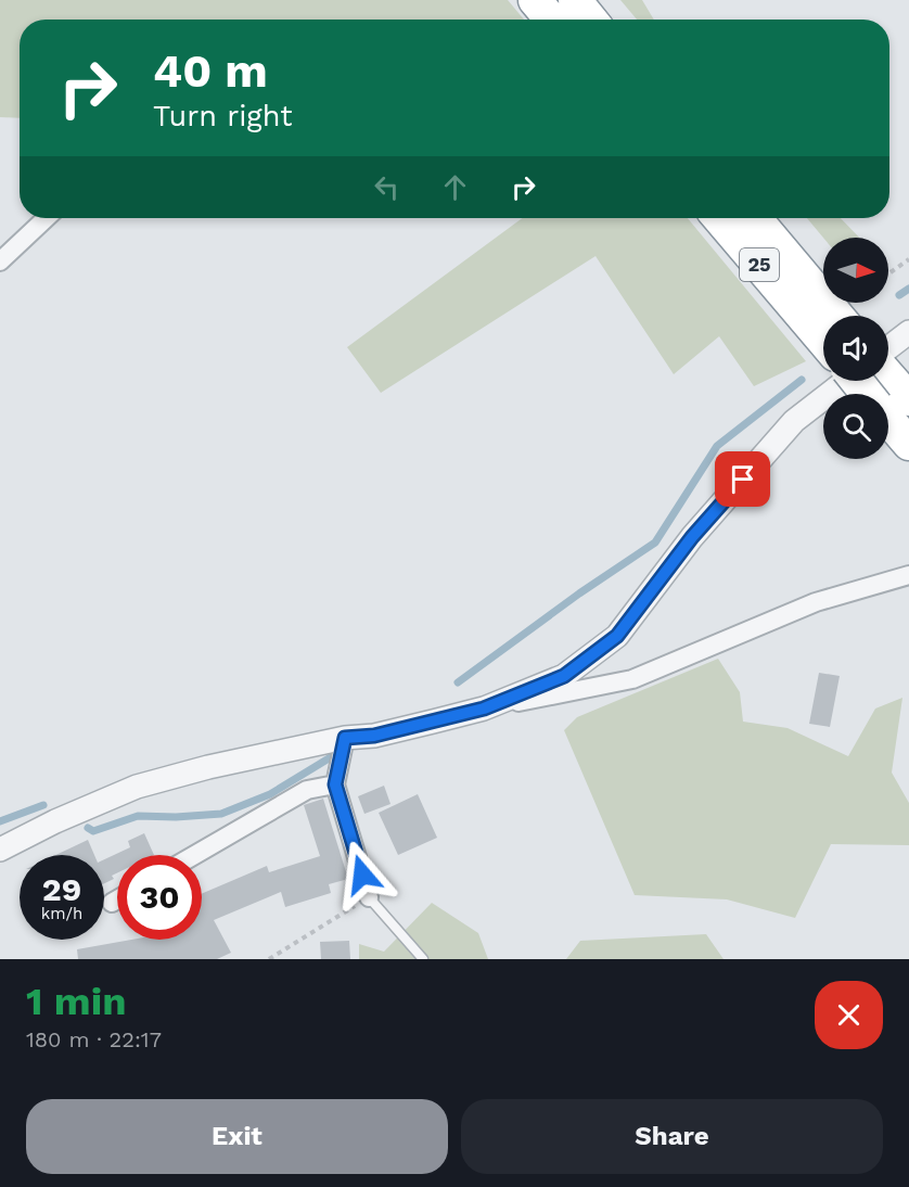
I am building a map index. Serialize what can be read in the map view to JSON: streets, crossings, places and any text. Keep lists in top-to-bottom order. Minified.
{"streets":{"highway":["25"]},"north":"right","page":{"turn":["40 m","Turn right"],"speed":"29 km/h","limit":"30","heading":["1 min","180 m · 22:17"],"buttons":["Exit","Share"]}}
